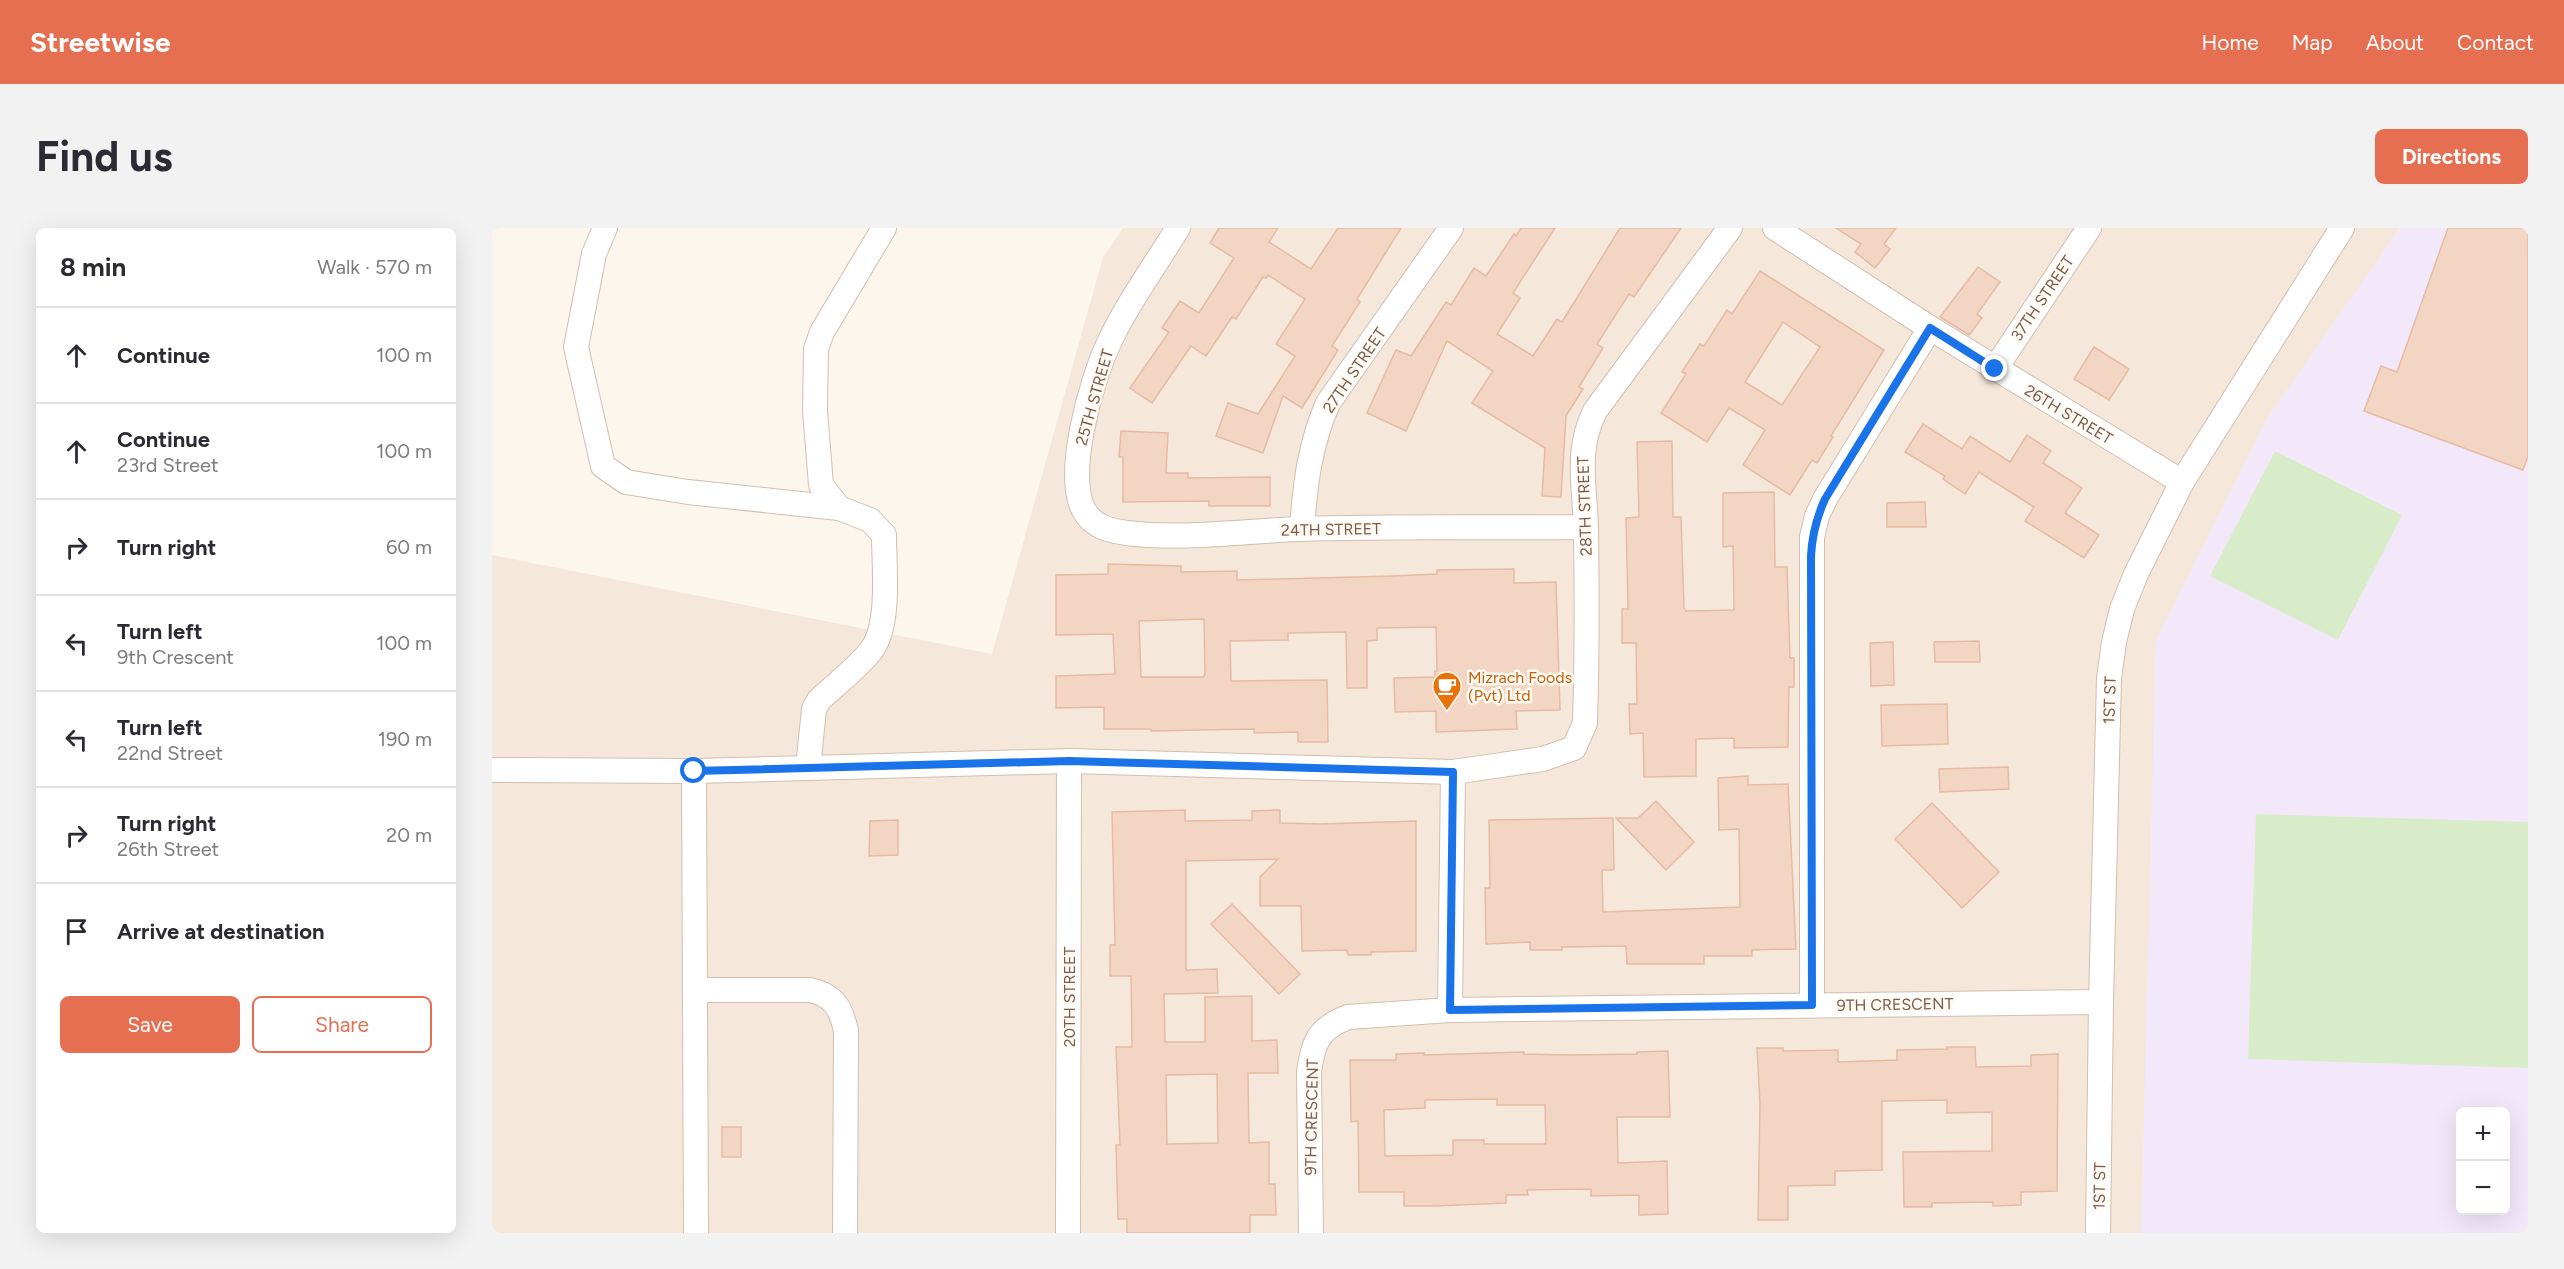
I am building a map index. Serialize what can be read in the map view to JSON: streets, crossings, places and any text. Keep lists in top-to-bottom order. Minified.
{"streets":{"street":["37TH STREET","27TH STREET","25TH STREET","26TH STREET","28TH STREET","24TH STREET","1ST ST","20TH STREET","9TH CRESCENT"]},"crossings":[["37TH STREET","26TH STREET"],["27TH STREET","24TH STREET"],["25TH STREET","24TH STREET"],["26TH STREET","1ST ST"],["28TH STREET","24TH STREET"],["1ST ST","9TH CRESCENT"]],"places":{"cafe":["Mizrach Foods (Pvt) Ltd"]},"page":{"header":"Streetwise","nav":["Home","Map","About","Contact"],"buttons":["Directions",["Save","Share"]],"title":"Find us","heading":["8 min","Walk · 570 m"],"list":[["Continue","100 m"],["Continue","23rd Street","100 m"],["Turn right","60 m"],["Turn left","9th Crescent","100 m"],["Turn left","22nd Street","190 m"],["Turn right","26th Street","20 m"],"Arrive at destination"],"map_buttons":["+","−"]}}
